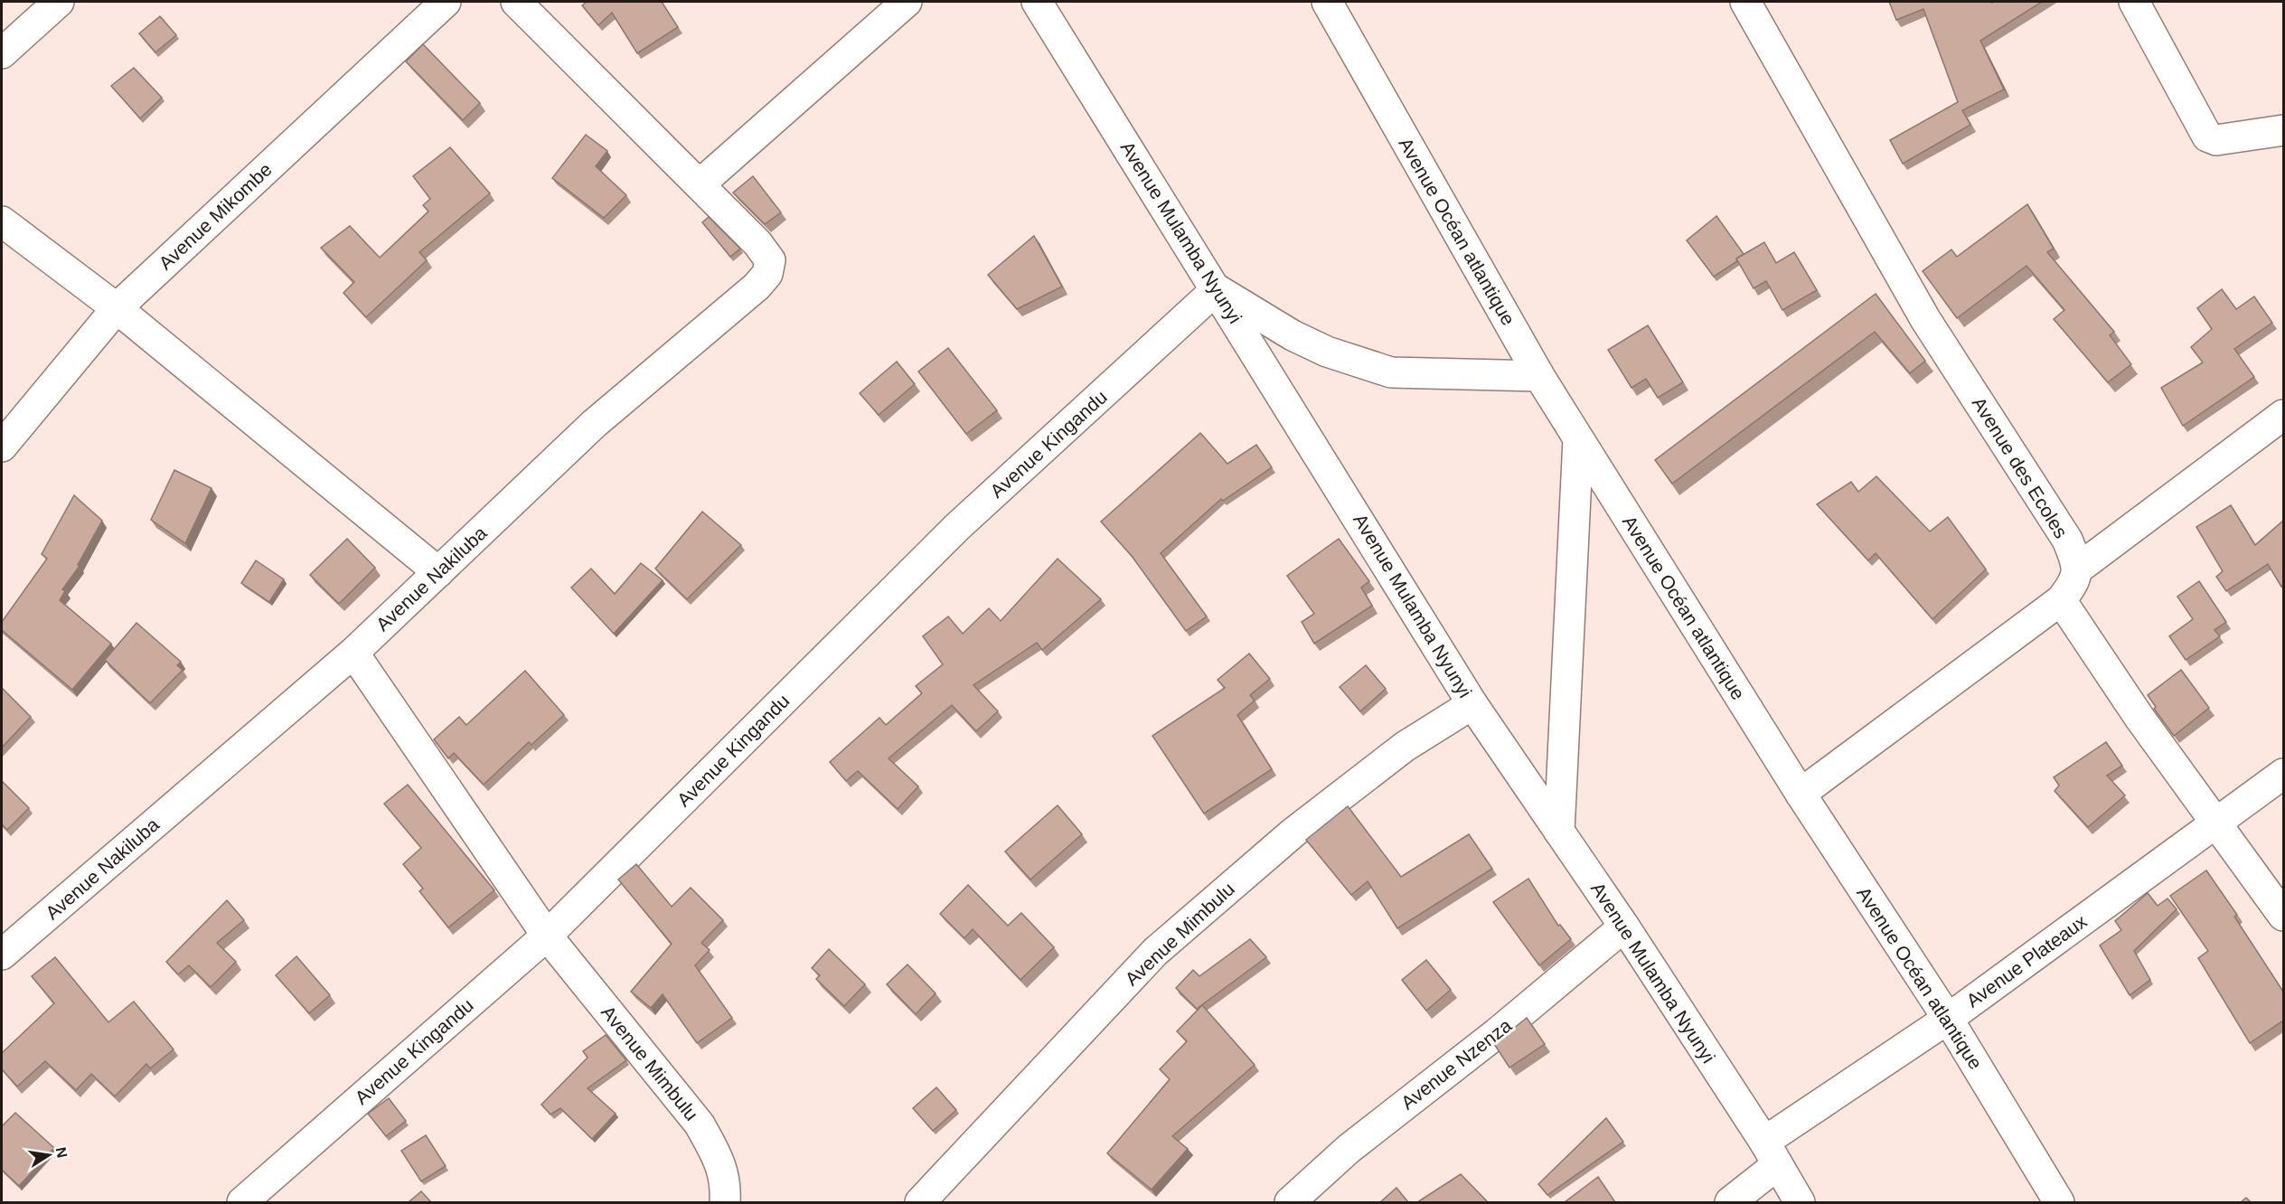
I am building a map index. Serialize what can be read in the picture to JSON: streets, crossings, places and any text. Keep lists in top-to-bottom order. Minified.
{"streets":{"street":["Avenue Mikombe","Avenue Océan atlantique","Avenue Mulamba Nyunyi","Avenue Kingandu","Avenue des Ecoles","Avenue Nakiluba","Avenue Mimbulu","Avenue Plateaux","Avenue Nzenza"]},"crossings":[["Avenue Océan atlantique","Avenue Plateaux"],["Avenue Mulamba Nyunyi","Avenue Kingandu"],["Avenue Mulamba Nyunyi","Avenue Mimbulu"],["Avenue Mulamba Nyunyi","Avenue Plateaux"],["Avenue Mulamba Nyunyi","Avenue Nzenza"],["Avenue Kingandu","Avenue Mimbulu"],["Avenue Nakiluba","Avenue Mimbulu"]],"north":"right"}
